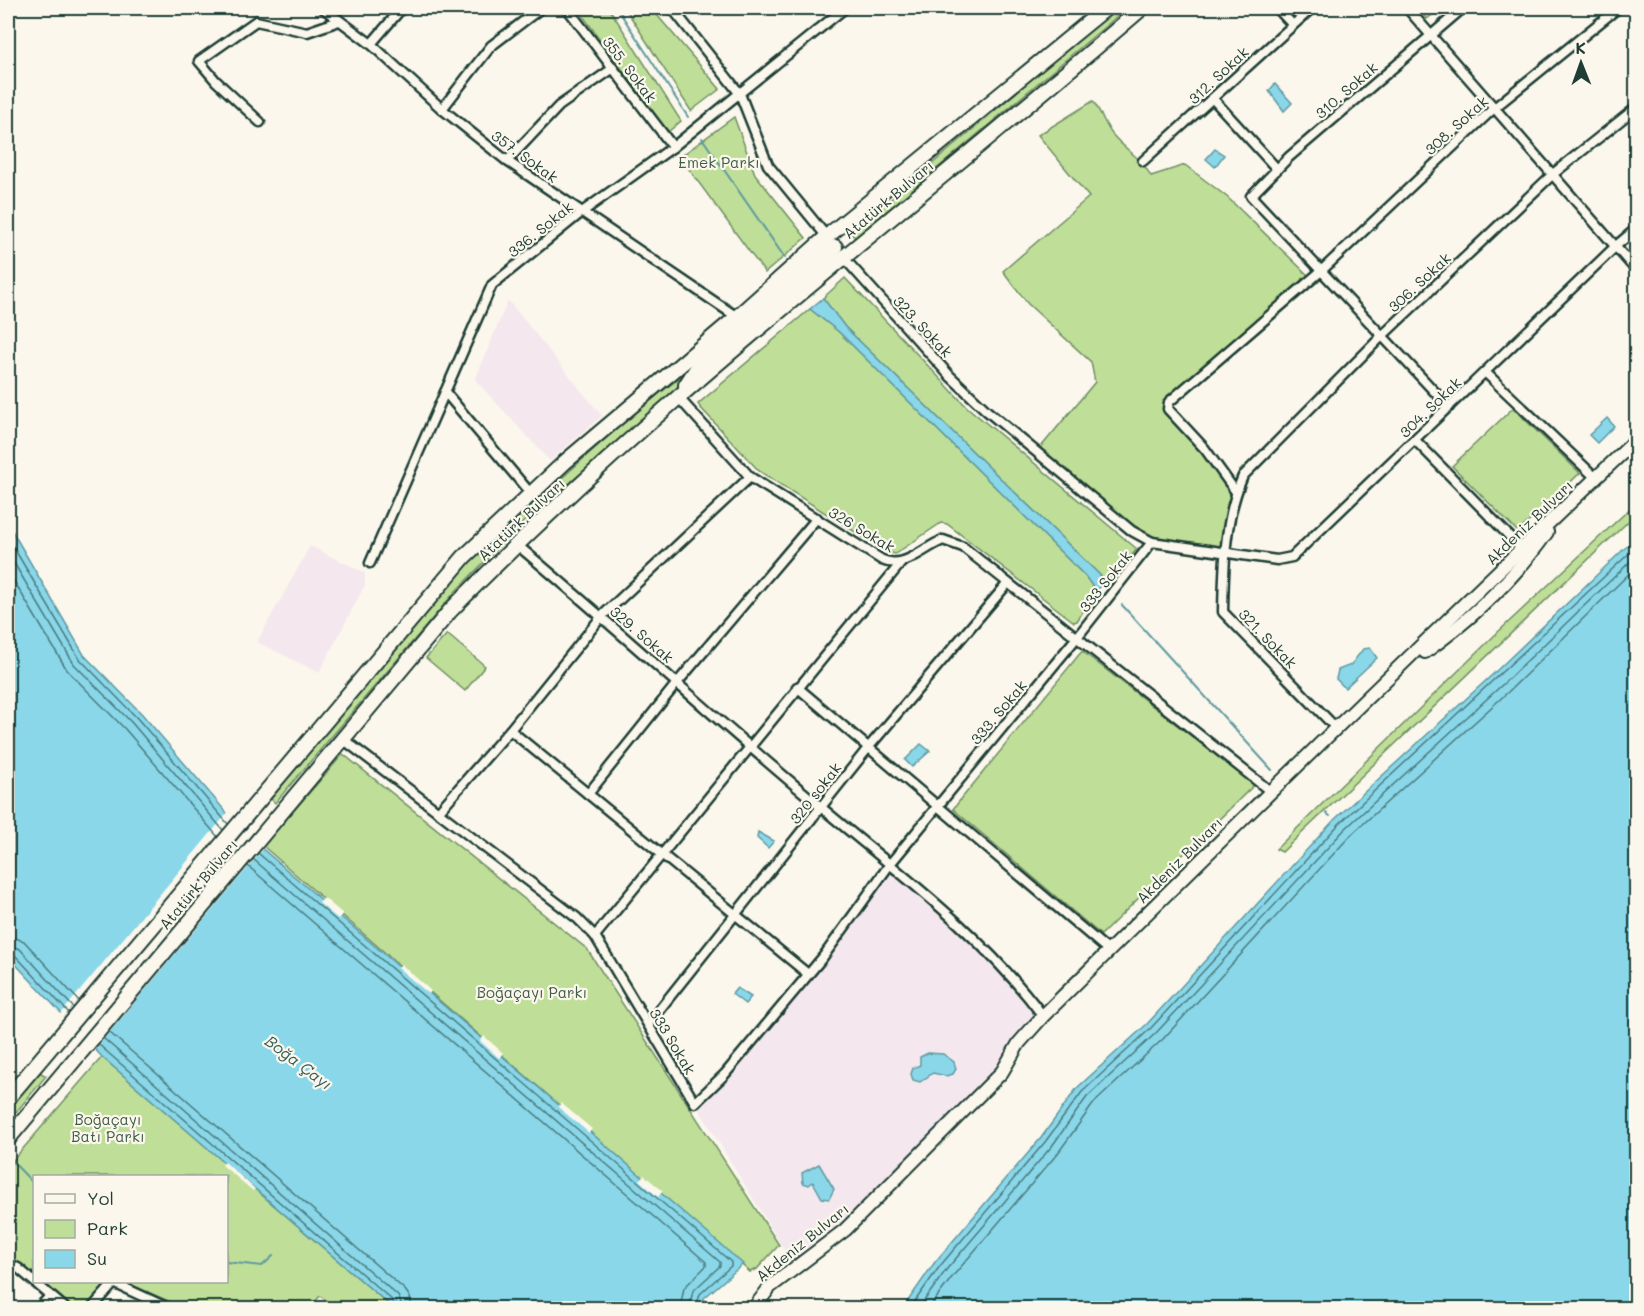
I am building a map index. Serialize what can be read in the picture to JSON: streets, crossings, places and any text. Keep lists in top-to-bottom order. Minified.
{"streets":{"main road":["Atatürk Bulvarı","Akdeniz Bulvarı"],"street":["355. Sokak","312. Sokak","310. Sokak","308. Sokak","357. Sokak","336. Sokak","306. Sokak","323. Sokak","304. Sokak","326 Sokak","333 Sokak","329. Sokak","321. Sokak","333. Sokak","320 sokak"]},"crossings":[["355. Sokak","336. Sokak"],["310. Sokak","308. Sokak"],["308. Sokak","306. Sokak"],["308. Sokak","321. Sokak"],["357. Sokak","Atatürk Bulvarı"],["357. Sokak","336. Sokak"],["Atatürk Bulvarı","323. Sokak"],["Atatürk Bulvarı","326 Sokak"],["Atatürk Bulvarı","333 Sokak"],["Atatürk Bulvarı","329. Sokak"],["306. Sokak","321. Sokak"],["323. Sokak","304. Sokak"],["323. Sokak","333 Sokak"],["304. Sokak","333 Sokak"],["304. Sokak","321. Sokak"],["Akdeniz Bulvarı","326 Sokak"],["Akdeniz Bulvarı","329. Sokak"],["Akdeniz Bulvarı","321. Sokak"],["326 Sokak","333 Sokak"],["326 Sokak","333. Sokak"],["326 Sokak","320 sokak"],["333 Sokak","329. Sokak"],["333 Sokak","333. Sokak"],["333 Sokak","320 sokak"],["329. Sokak","320 sokak"]],"water":["Boğa Çayı"],"parks":["Emek Parkı","Boğaçayı Parkı","Boğaçayı Batı Parkı"],"legend":["Yol","Park","Su"],"north":"top"}
